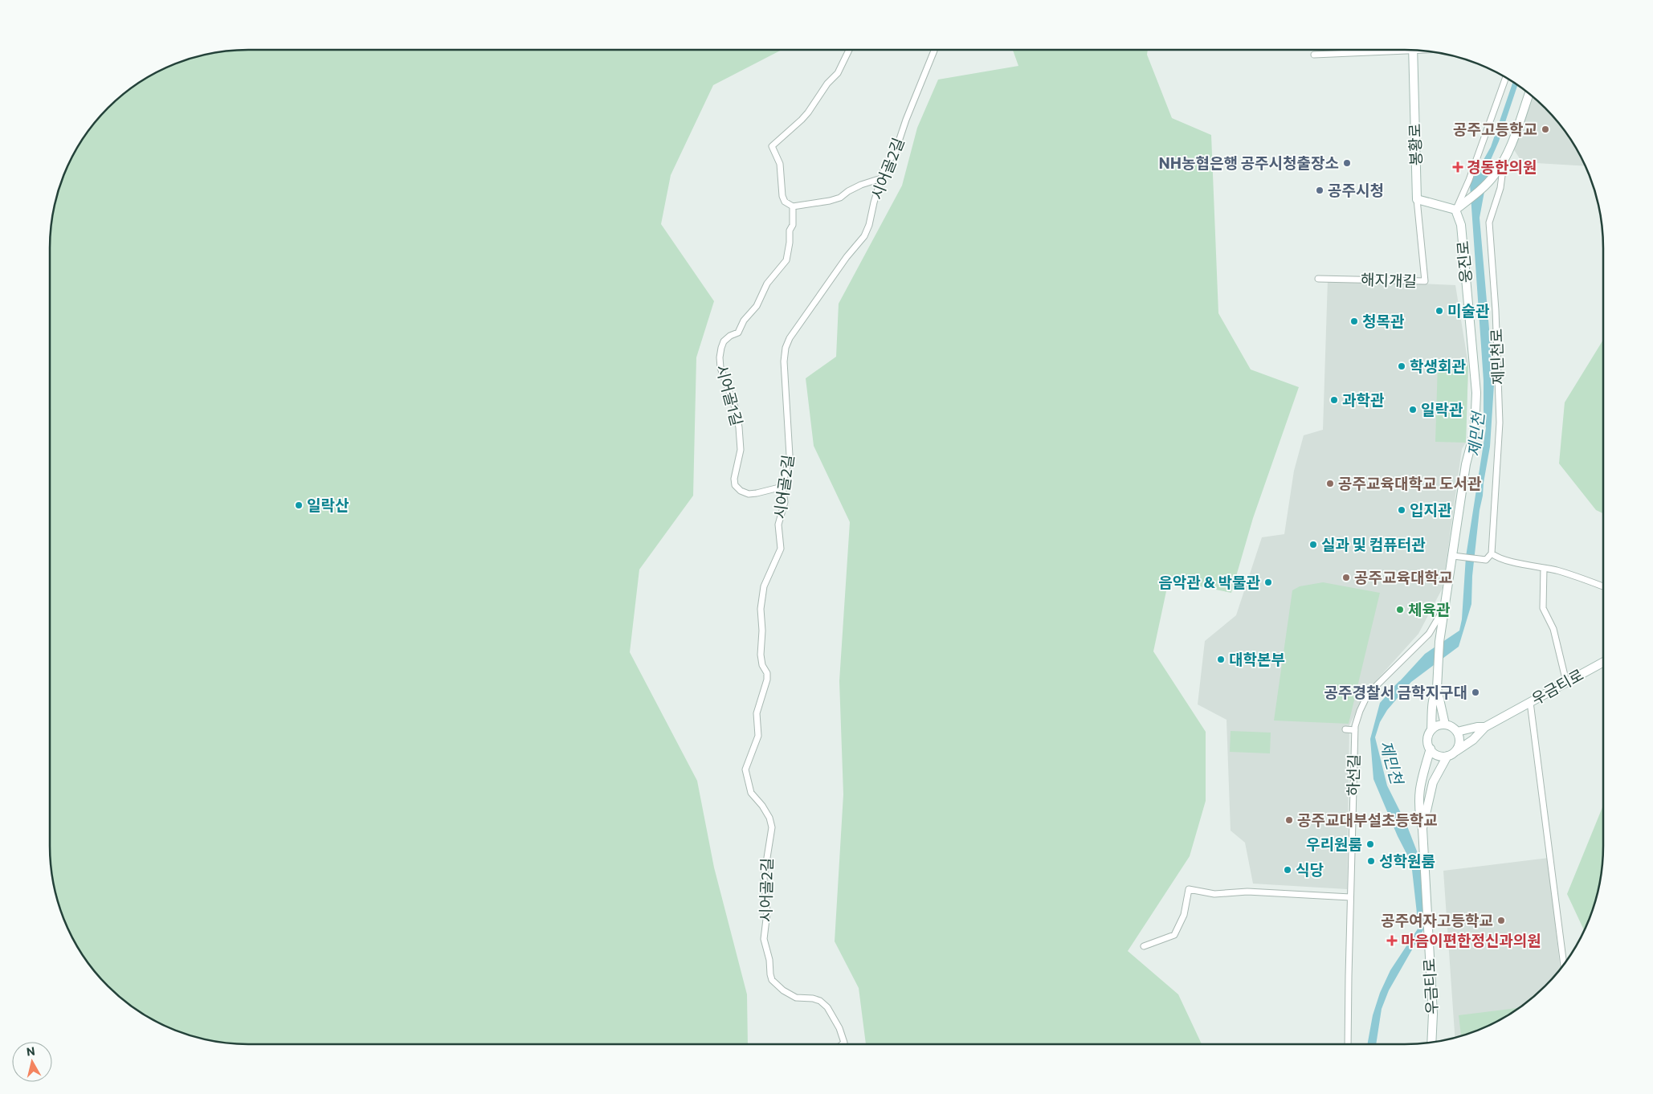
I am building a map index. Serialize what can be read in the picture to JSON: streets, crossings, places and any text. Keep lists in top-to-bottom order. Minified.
{"streets":{"main road":["봉황로","웅진로","우금티로"],"street":["시어골2길","해지개길","제민천로","시어골1길","하선길"]},"crossings":[["봉황로","해지개길"],["시어골2길","시어골1길"],["웅진로","하선길"]],"water":["제민천"],"places":{"other":["공주고등학교","NH농협은행 공주시청출장소","공주시청","미술관","청목관","학생회관","과학관","일락관","공주교육대학교 도서관","일락산","입지관","실과 및 컴퓨터관","공주교육대학교","음악관 & 박물관","체육관","대학본부","공주경찰서 금학지구대","공주교대부설초등학교","우리원룸","성학원룸","식당","공주여자고등학교"],"health":["경동한의원","마음이편한정신과의원"]},"north":"top"}
